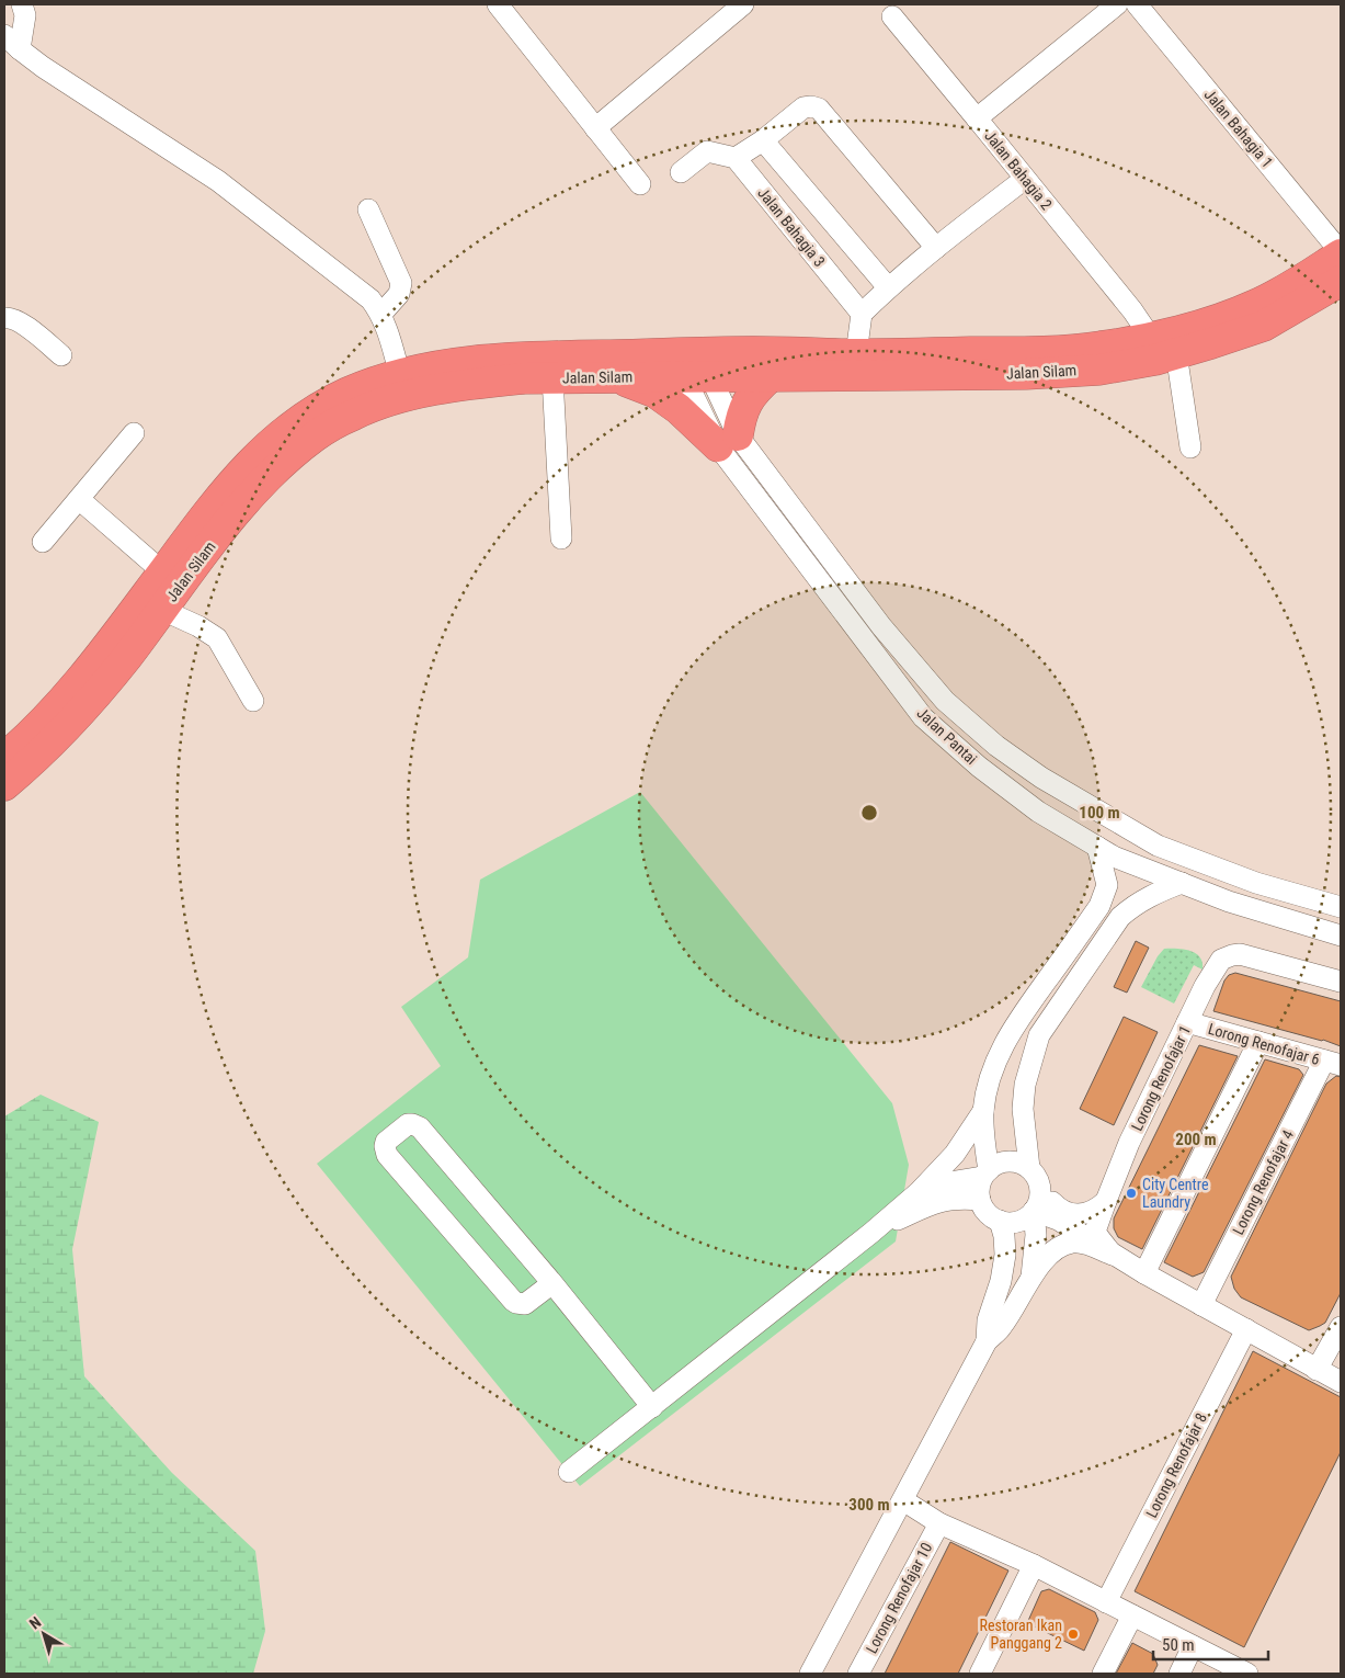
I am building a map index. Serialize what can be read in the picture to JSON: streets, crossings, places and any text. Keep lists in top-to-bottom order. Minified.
{"streets":{"highway":["Jalan Silam"],"street":["Jalan Bahagia 1","Jalan Bahagia 2","Jalan Bahagia 3","Jalan Pantai","Lorong Renofajar 6","Lorong Renofajar 1","Lorong Renofajar 4","Lorong Renofajar 8","Lorong Renofajar 10"]},"crossings":[["Jalan Bahagia 1","Jalan Silam"],["Jalan Bahagia 2","Jalan Silam"],["Jalan Silam","Jalan Pantai"],["Lorong Renofajar 6","Lorong Renofajar 1"],["Lorong Renofajar 6","Lorong Renofajar 4"]],"places":["City Centre Laundry","Restoran Ikan Panggang 2"],"scale_bar":"50 m","north":"top left","rings":["100 m","200 m","300 m"]}
